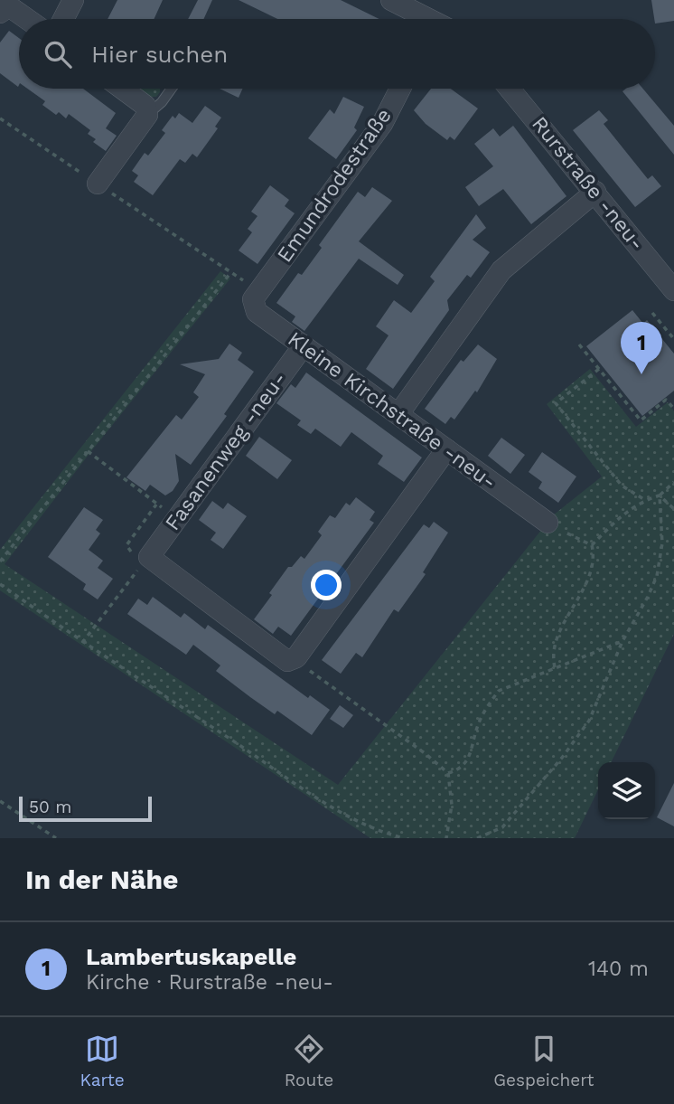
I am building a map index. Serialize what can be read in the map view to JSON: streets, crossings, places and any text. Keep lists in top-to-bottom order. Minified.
{"streets":{"street":["Rurstraße -neu-","Emundrodestraße","Kleine Kirchstraße -neu-","Fasanenweg -neu-"]},"crossings":[["Emundrodestraße","Kleine Kirchstraße -neu-"],["Kleine Kirchstraße -neu-","Fasanenweg -neu-"]],"scale_bar":"50 m","page":{"search":"Hier suchen","pins":"1","scale":"50 m","heading":"In der Nähe","list":[{"mark":"1","name":"Lambertuskapelle","note":"Kirche · Rurstraße -neu-","value":"140 m"}],"nav":["Karte","Route","Gespeichert"]}}
